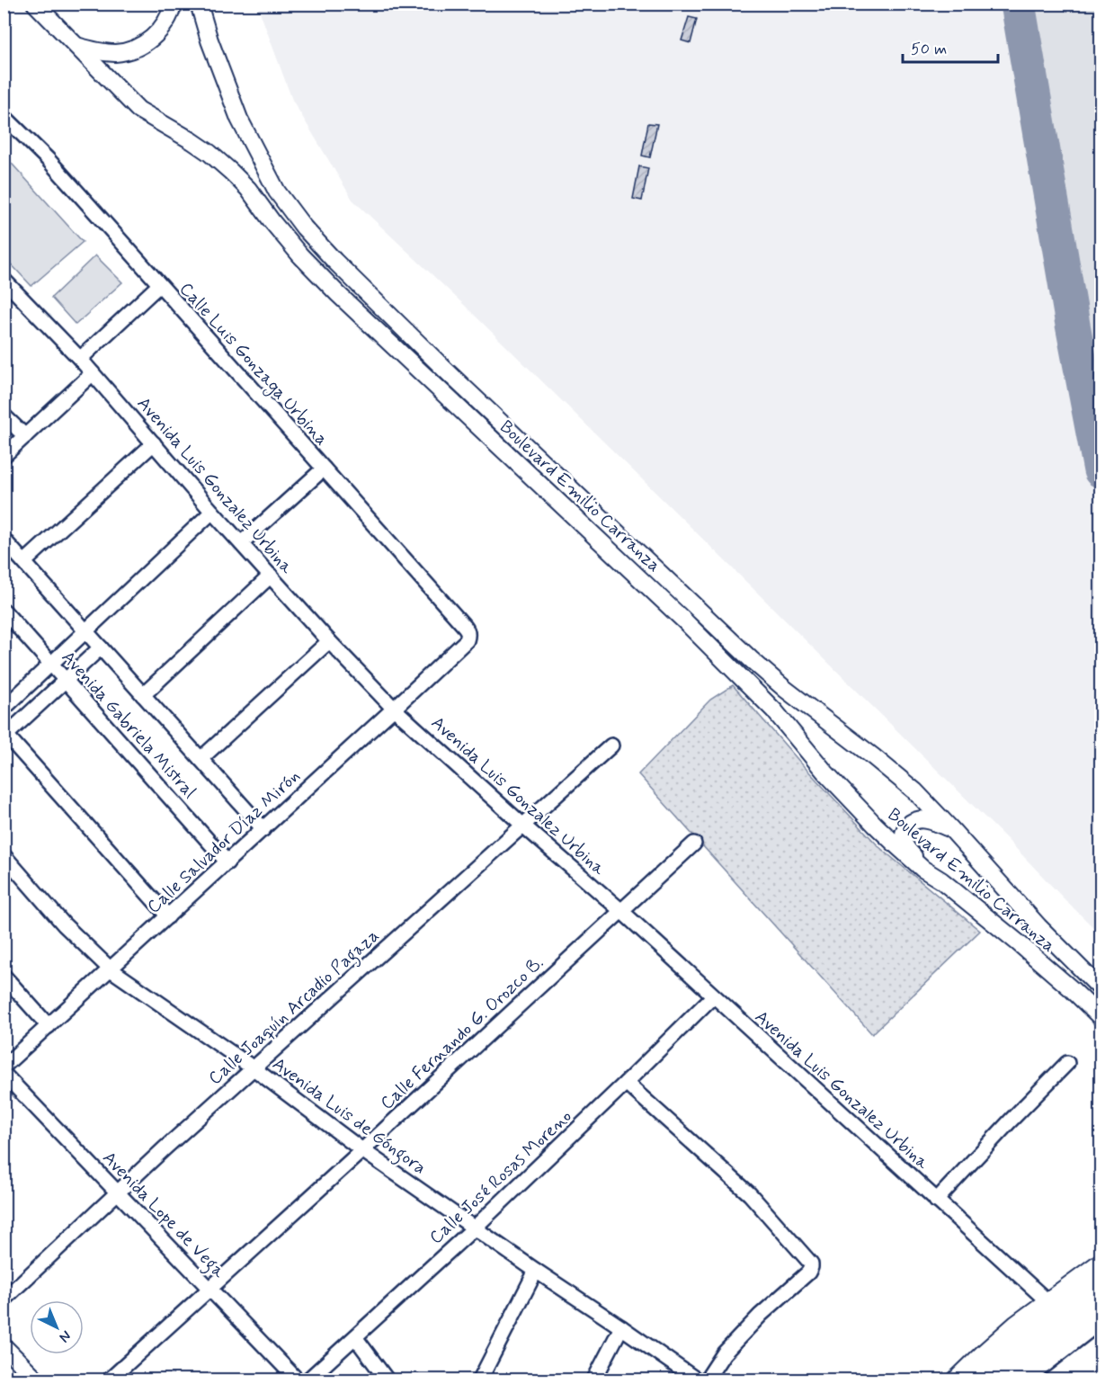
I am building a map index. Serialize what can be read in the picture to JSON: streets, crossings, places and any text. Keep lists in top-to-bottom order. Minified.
{"streets":{"street":["Calle Luis Gonzaga Urbina","Avenida Luis Gonzalez Urbina","Boulevard Emilio Carranza","Avenida Gabriela Mistral","Calle Salvador Díaz Mirón","Calle Joaquín Arcadio Pagaza","Calle Fernando G. Orozco B.","Avenida Luis de Góngora","Calle José Rosas Moreno","Avenida Lope de Vega"]},"crossings":[["Calle Luis Gonzaga Urbina","Calle Salvador Díaz Mirón"],["Avenida Luis Gonzalez Urbina","Calle Salvador Díaz Mirón"],["Avenida Luis Gonzalez Urbina","Calle Joaquín Arcadio Pagaza"],["Avenida Luis Gonzalez Urbina","Calle Fernando G. Orozco B."],["Avenida Luis Gonzalez Urbina","Calle José Rosas Moreno"],["Avenida Gabriela Mistral","Calle Salvador Díaz Mirón"],["Calle Salvador Díaz Mirón","Avenida Luis de Góngora"],["Calle Joaquín Arcadio Pagaza","Avenida Luis de Góngora"],["Calle Joaquín Arcadio Pagaza","Avenida Lope de Vega"],["Calle Fernando G. Orozco B.","Avenida Luis de Góngora"],["Calle Fernando G. Orozco B.","Avenida Lope de Vega"],["Avenida Luis de Góngora","Calle José Rosas Moreno"]],"scale_bar":"50 m","north":"bottom right"}
